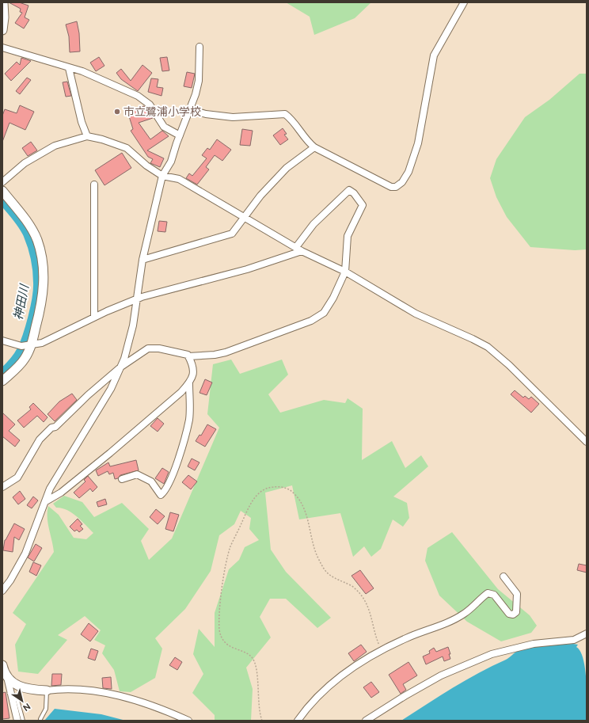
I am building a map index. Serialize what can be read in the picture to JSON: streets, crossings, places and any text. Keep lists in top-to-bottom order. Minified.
{"water":["神田川"],"places":["市立鷺浦小学校"],"north":"bottom right"}
